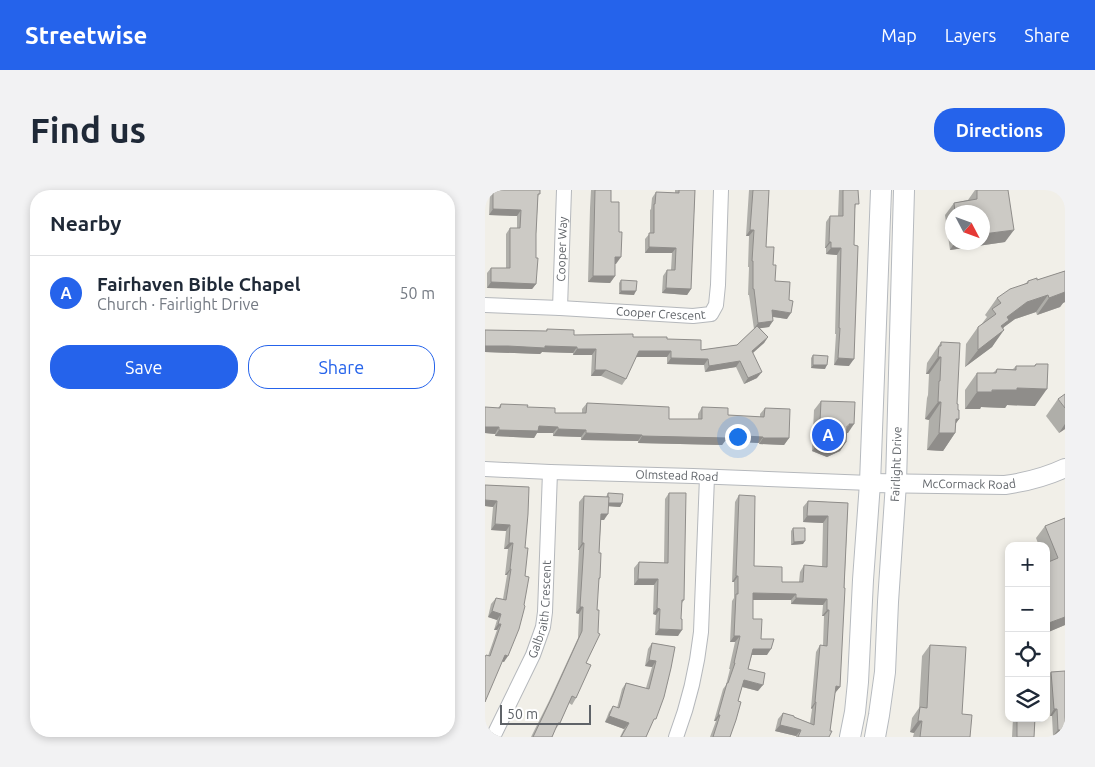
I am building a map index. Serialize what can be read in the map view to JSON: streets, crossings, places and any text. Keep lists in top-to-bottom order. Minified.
{"streets":{"main road":["Fairlight Drive"],"street":["Cooper Way","Cooper Crescent","Olmstead Road","McCormack Road","Galbraith Crescent"]},"crossings":[["Cooper Way","Cooper Crescent"],["Fairlight Drive","Olmstead Road"],["Fairlight Drive","McCormack Road"],["Olmstead Road","McCormack Road"],["Olmstead Road","Galbraith Crescent"]],"scale_bar":"50 m","north":"bottom right","page":{"header":"Streetwise","nav":["Map","Layers","Share"],"buttons":["Directions",["Save","Share"]],"title":"Find us","heading":"Nearby","list":[{"mark":"A","name":"Fairhaven Bible Chapel","note":"Church · Fairlight Drive","value":"50 m"}],"pins":"A","map_buttons":["+","−"],"scale":"50 m"}}
